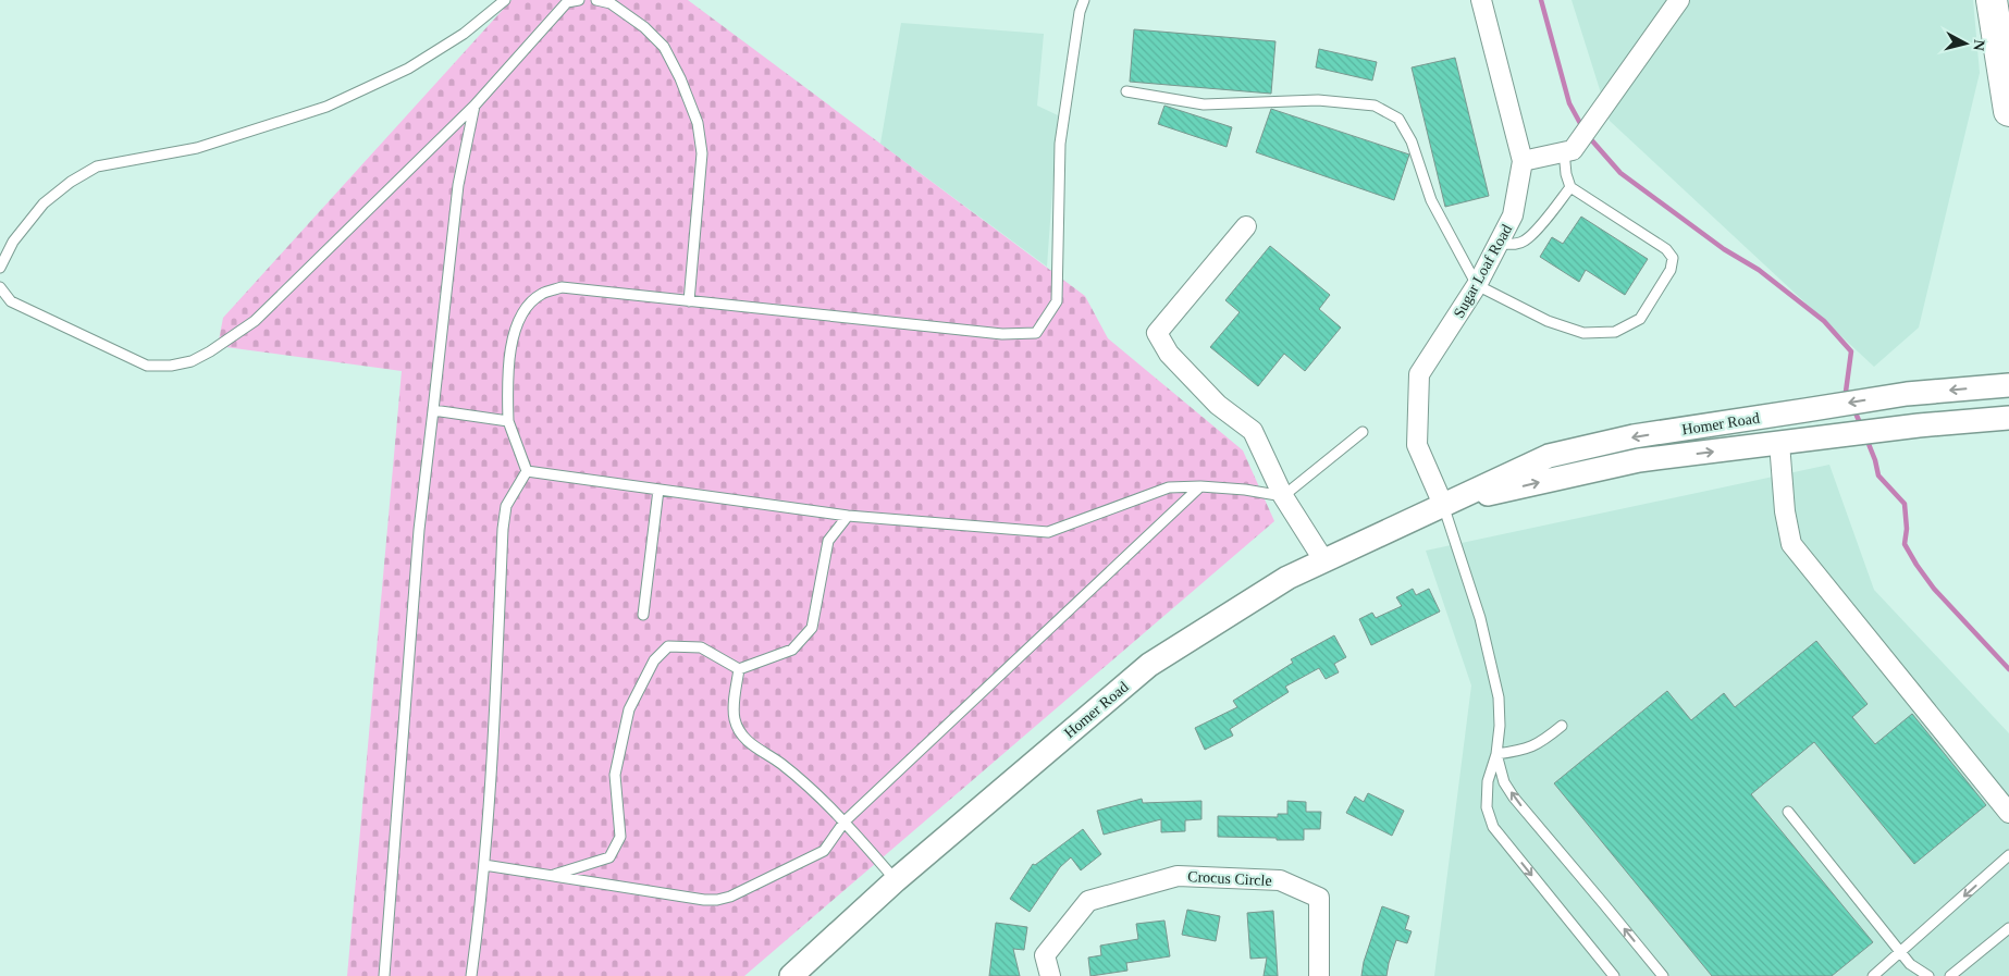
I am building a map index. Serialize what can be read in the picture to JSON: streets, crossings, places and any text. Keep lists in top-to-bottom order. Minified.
{"streets":{"street":["Sugar Loaf Road","Homer Road","Crocus Circle"]},"crossings":[["Sugar Loaf Road","Homer Road"]],"north":"right"}
